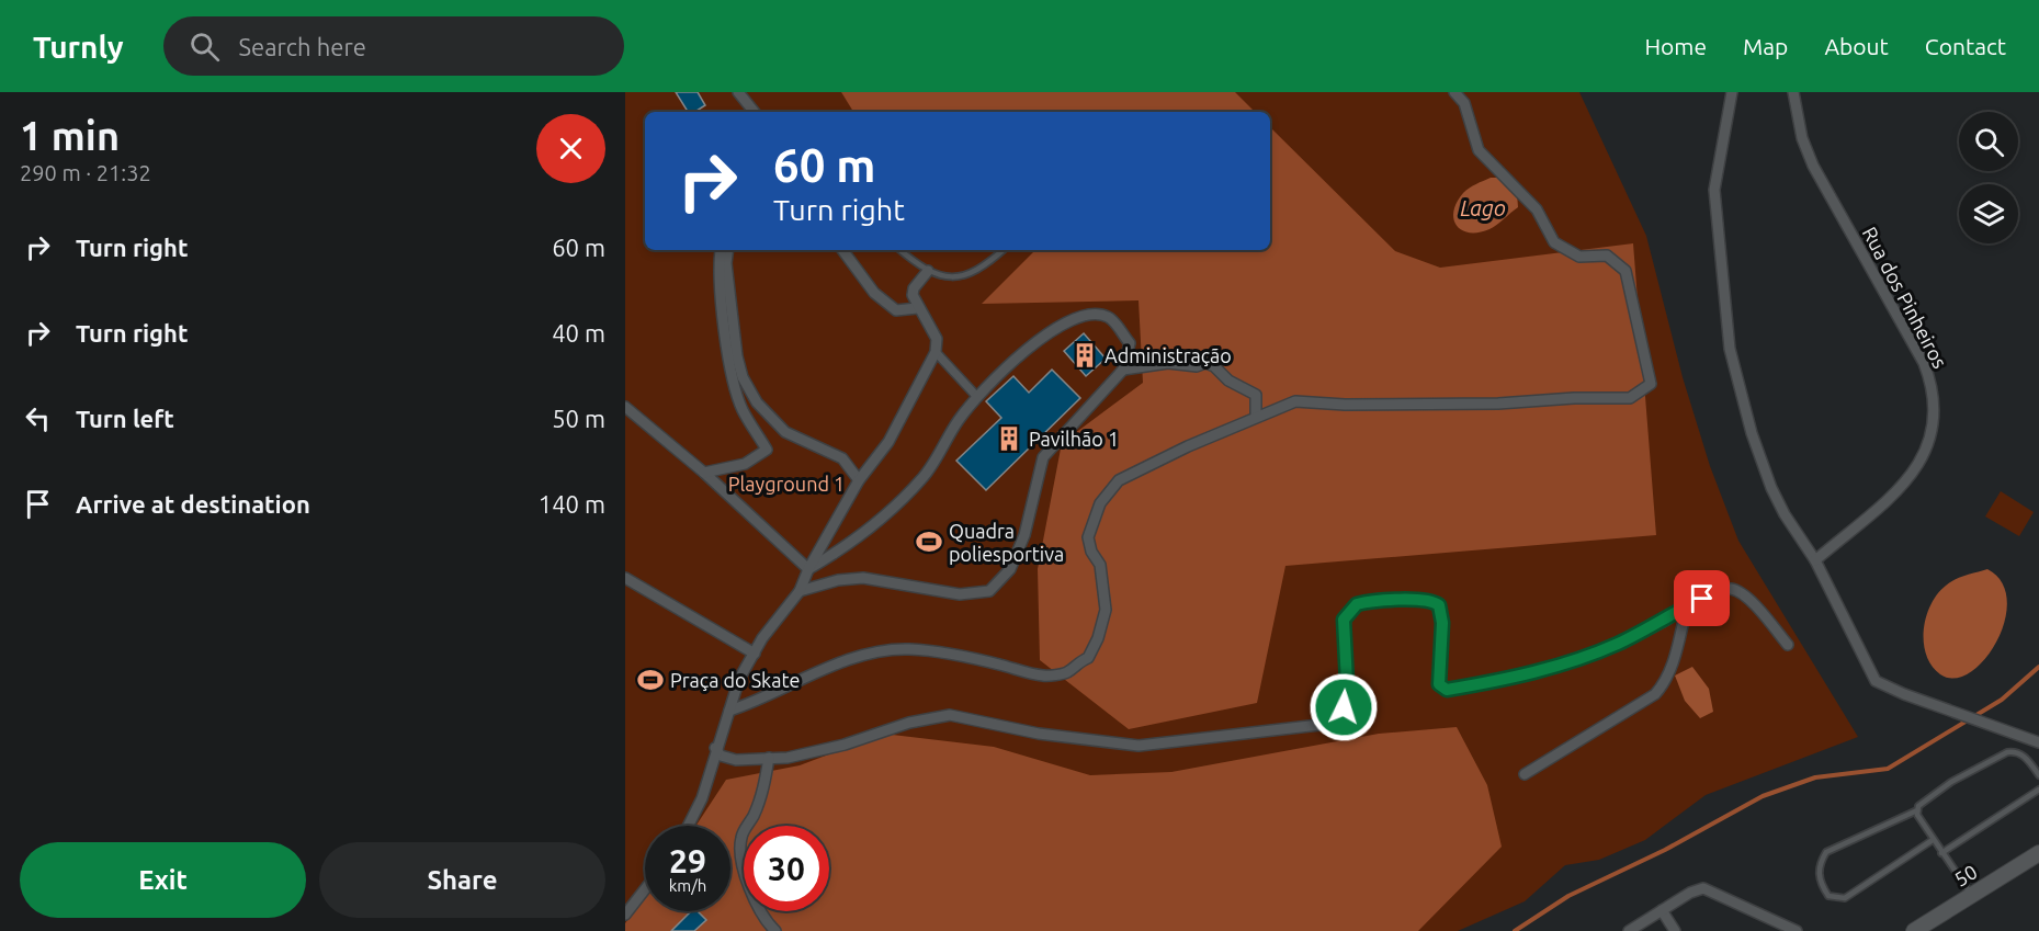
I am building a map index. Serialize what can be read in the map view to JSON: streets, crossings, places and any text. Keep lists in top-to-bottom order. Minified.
{"streets":{"main road":["50"],"street":["Rua dos Pinheiros"]},"water":["Lago"],"parks":["Playground 1"],"places":{"building":["Administração","Pavilhão 1"],"sports":["Quadra poliesportiva","Praça do Skate"]},"page":{"header":"Turnly","search":"Search here","nav":["Home","Map","About","Contact"],"heading":["1 min","290 m · 21:32"],"turn":["60 m","Turn right"],"list":[{"name":"Turn right","value":"60 m"},{"name":"Turn right","value":"40 m"},{"name":"Turn left","value":"50 m"},{"name":"Arrive at destination","value":"140 m"}],"speed":"29 km/h","limit":"30","buttons":["Exit","Share"]}}
